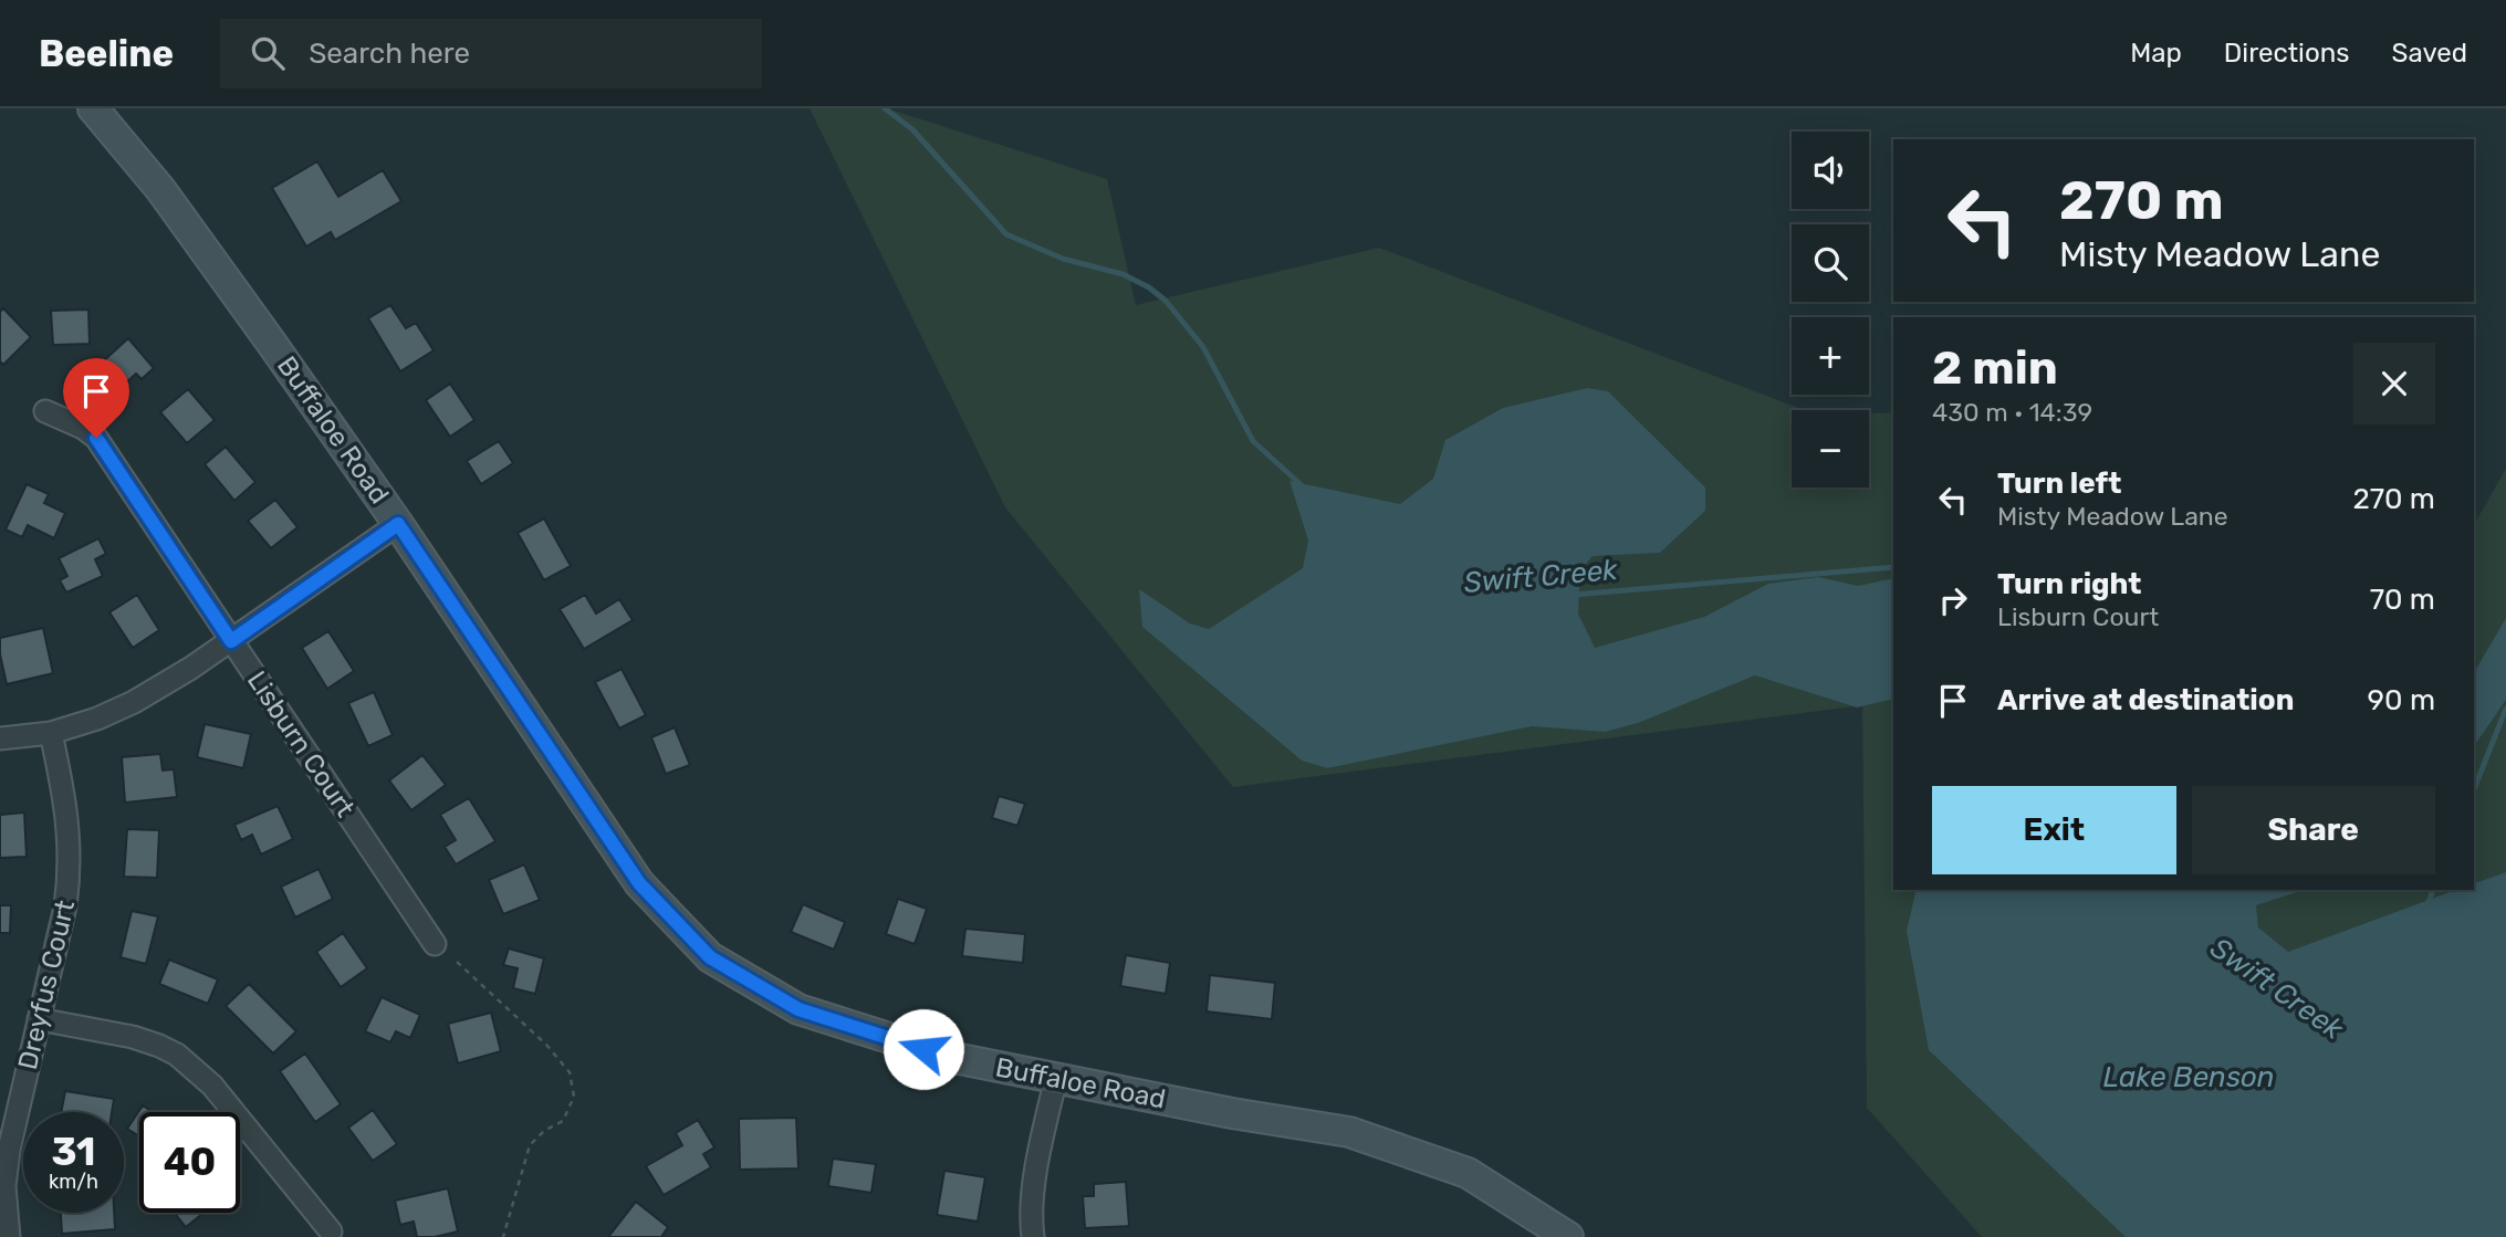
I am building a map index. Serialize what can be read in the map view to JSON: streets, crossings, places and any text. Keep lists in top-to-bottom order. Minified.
{"streets":{"street":["Buffaloe Road","Lisburn Court","Dreyfus Court"]},"water":["Swift Creek","Lake Benson"],"page":{"header":"Beeline","search":"Search here","nav":["Map","Directions","Saved"],"map_buttons":["+","−"],"turn":["270 m","Misty Meadow Lane"],"heading":["2 min","430 m · 14:39"],"list":[{"name":"Turn left","note":"Misty Meadow Lane","value":"270 m"},{"name":"Turn right","note":"Lisburn Court","value":"70 m"},{"name":"Arrive at destination","value":"90 m"}],"buttons":["Exit","Share"],"speed":"31 km/h","limit":"40"}}
